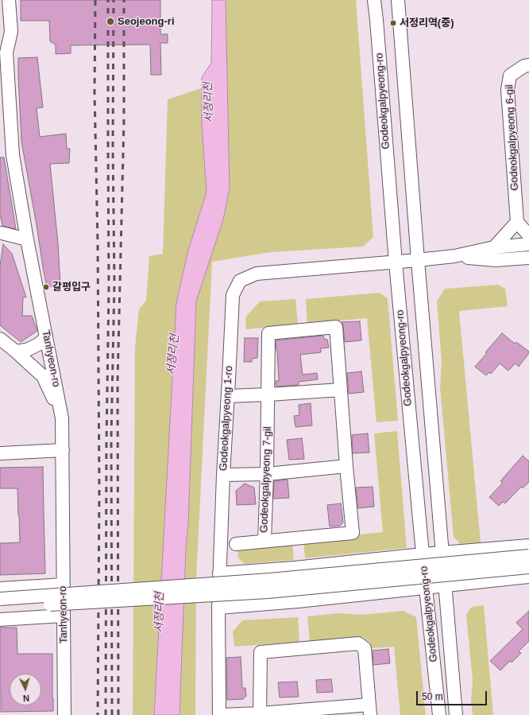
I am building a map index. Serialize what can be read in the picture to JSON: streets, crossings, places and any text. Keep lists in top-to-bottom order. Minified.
{"streets":{"street":["Godeokgalpyeong-ro","Godeokgalpyeong 6-gil","Tanhyeon-ro","Godeokgalpyeong 1-ro","Godeokgalpyeong 7-gil"]},"crossings":[["Godeokgalpyeong-ro","Godeokgalpyeong 1-ro"]],"water":["서정리천"],"places":["Seojeong-ri","서정리역(중)","갈평입구"],"scale_bar":"50 m","north":"bottom"}
